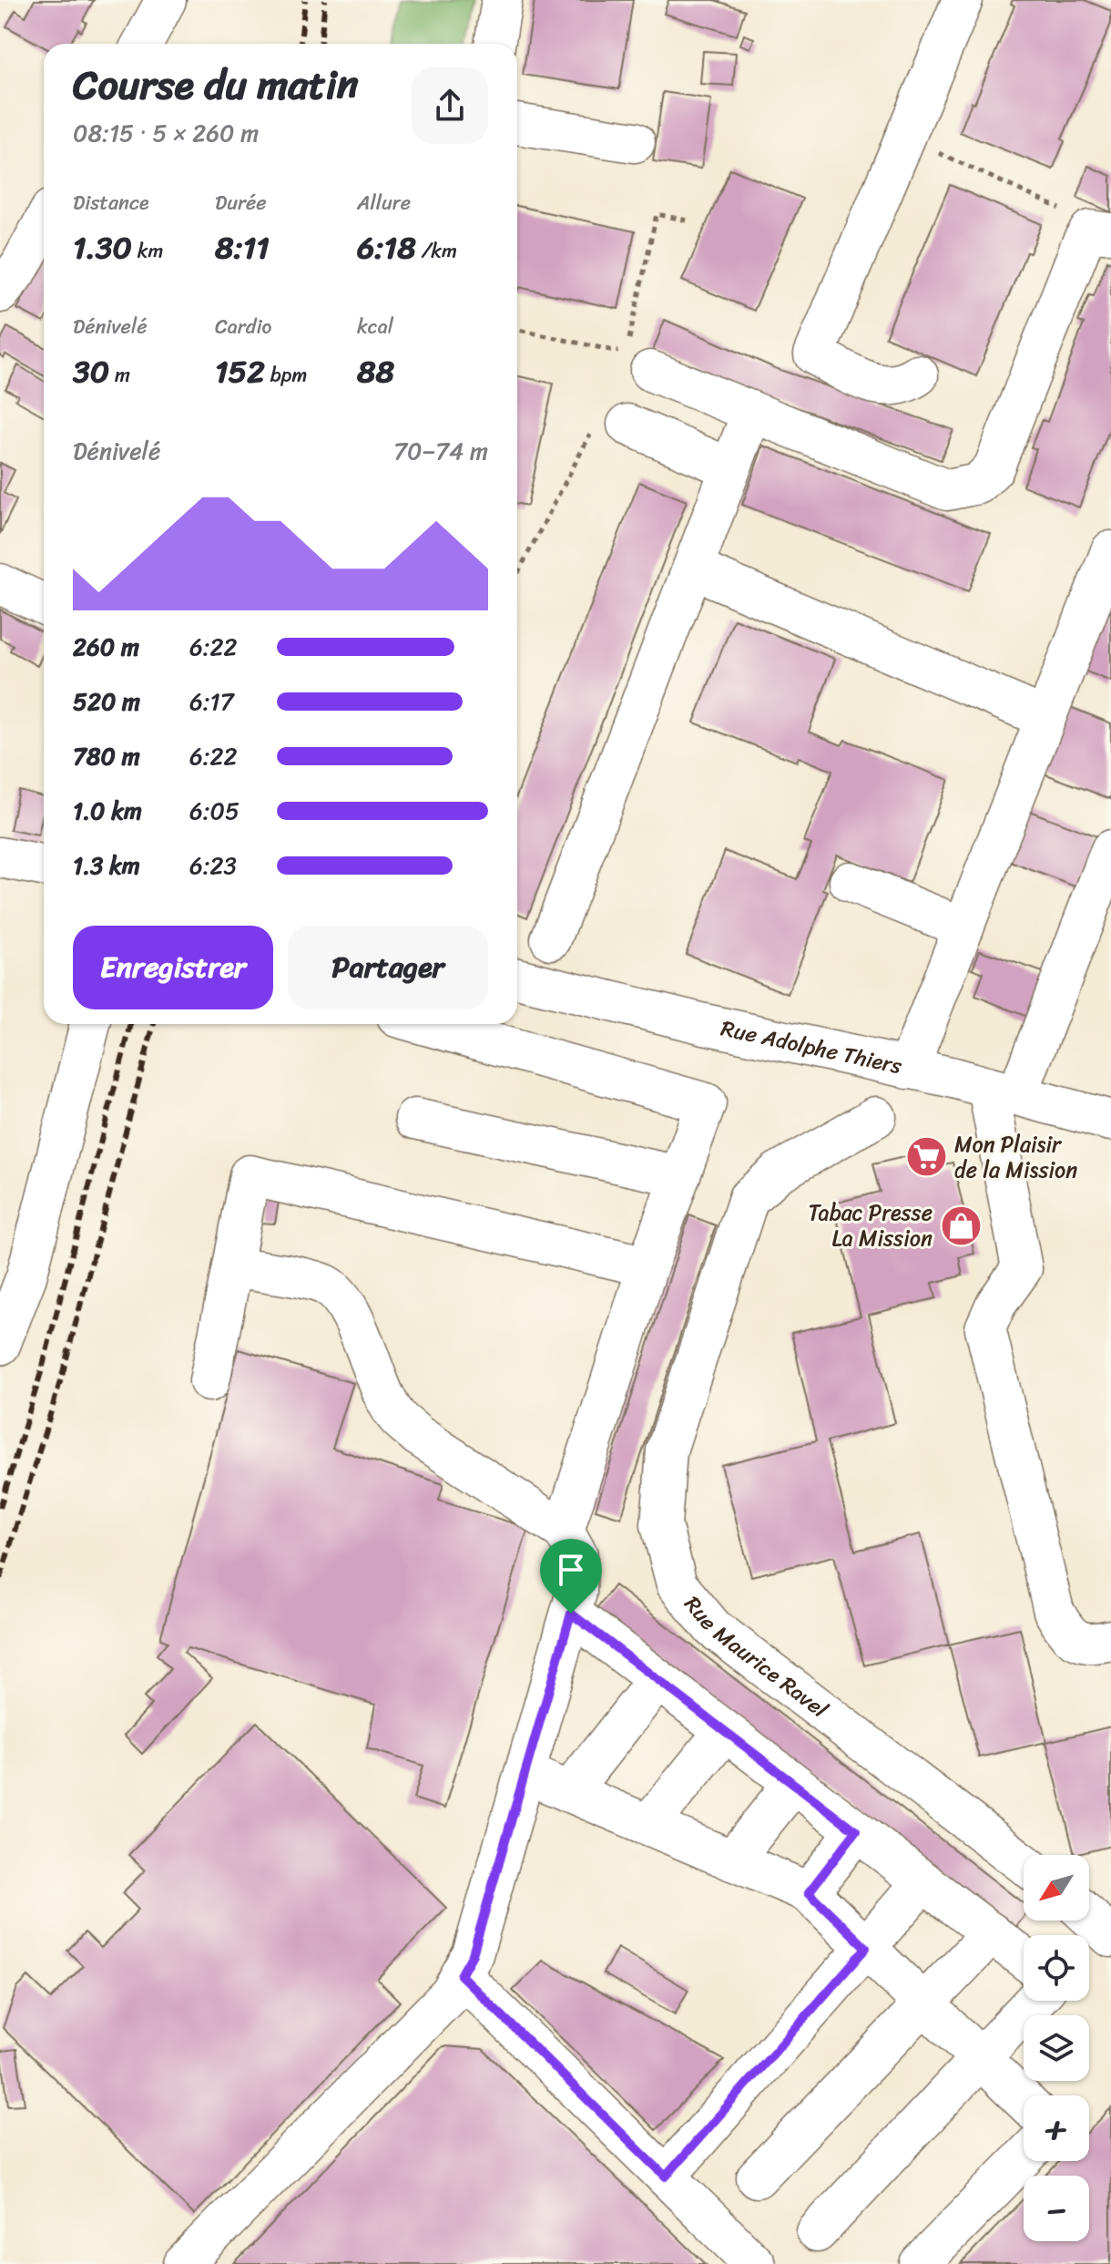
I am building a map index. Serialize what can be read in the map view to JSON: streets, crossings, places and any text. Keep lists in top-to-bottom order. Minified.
{"streets":{"street":["Rue Adolphe Thiers","Rue Maurice Ravel"]},"places":{"supermarket":["Mon Plaisir de la Mission"],"shop":["Tabac Presse La Mission"]},"north":"bottom left","page":{"heading":["Course du matin","08:15 · 5 × 260 m"],"stats":[["Distance","1.30 km"],["Durée","8:11"],["Allure","6:18 /km"],["Dénivelé","30 m"],["Cardio","152 bpm"],["kcal","88"]],"chart":["Dénivelé","70–74 m"],"list":[{"name":"260 m","note":"6:22"},{"name":"520 m","note":"6:17"},{"name":"780 m","note":"6:22"},{"name":"1.0 km","note":"6:05"},{"name":"1.3 km","note":"6:23"}],"buttons":["Enregistrer","Partager"],"map_buttons":["+","−"]}}
